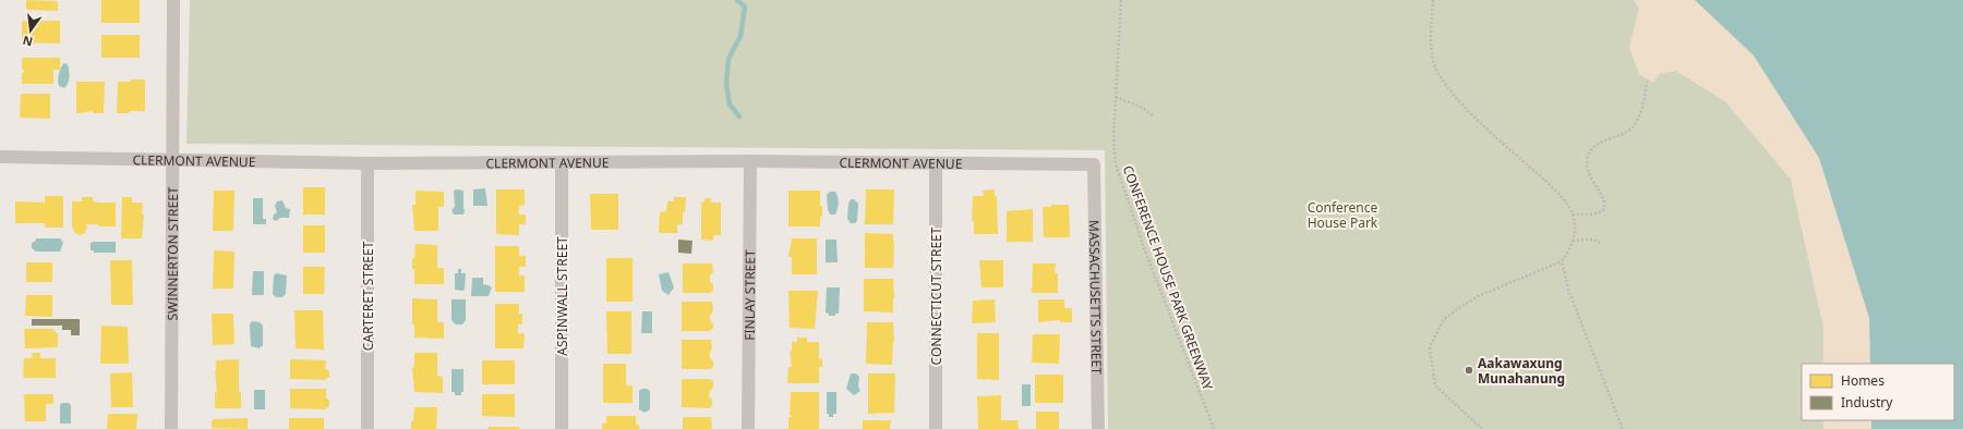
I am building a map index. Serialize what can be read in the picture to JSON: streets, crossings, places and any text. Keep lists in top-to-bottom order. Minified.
{"streets":{"street":["CLERMONT AVENUE","SWINNERTON STREET","FINLAY STREET","CARTERET STREET","ASPINWALL STREET","CONNECTICUT STREET","MASSACHUSETTS STREET"],"path":["CONFERENCE HOUSE PARK GREENWAY"]},"crossings":[["CLERMONT AVENUE","SWINNERTON STREET"],["CLERMONT AVENUE","FINLAY STREET"],["CLERMONT AVENUE","CARTERET STREET"],["CLERMONT AVENUE","ASPINWALL STREET"],["CLERMONT AVENUE","CONNECTICUT STREET"],["CLERMONT AVENUE","MASSACHUSETTS STREET"]],"parks":["Conference House Park"],"places":["Aakawaxung Munahanung"],"legend":["Homes","Industry"],"north":"bottom"}
